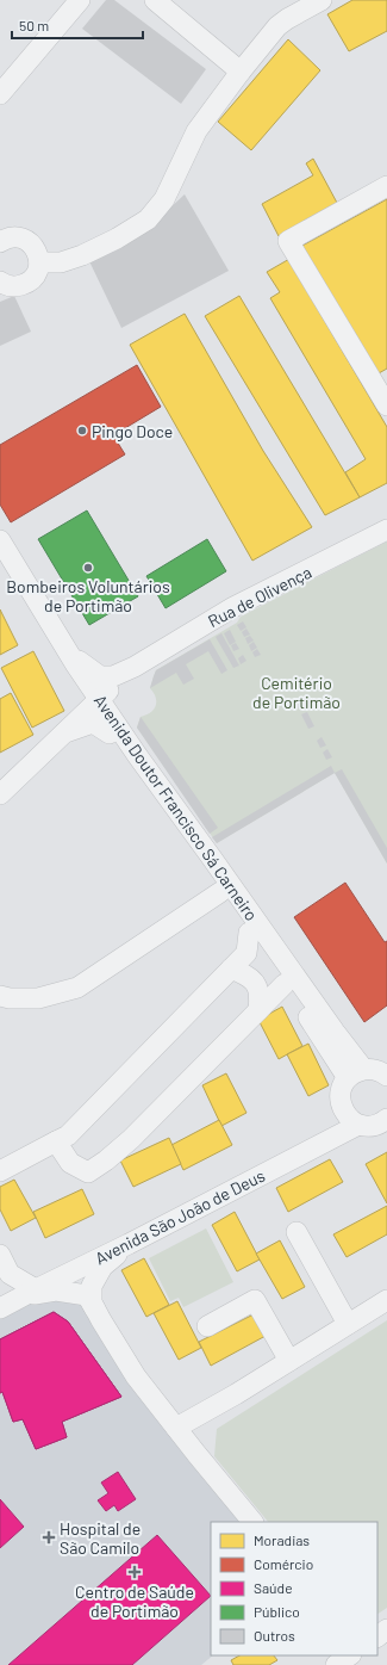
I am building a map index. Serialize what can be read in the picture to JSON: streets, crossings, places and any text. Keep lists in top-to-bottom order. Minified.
{"streets":{"street":["Rua de Olivença","Avenida Doutor Francisco Sá Carneiro","Avenida São João de Deus"]},"parks":["Cemitério de Portimão"],"places":{"other":["Pingo Doce","Bombeiros Voluntários de Portimão"],"health":["Hospital de São Camilo","Centro de Saúde de Portimão"]},"legend":["Moradias","Comércio","Saúde","Público","Outros"],"scale_bar":"50 m"}
